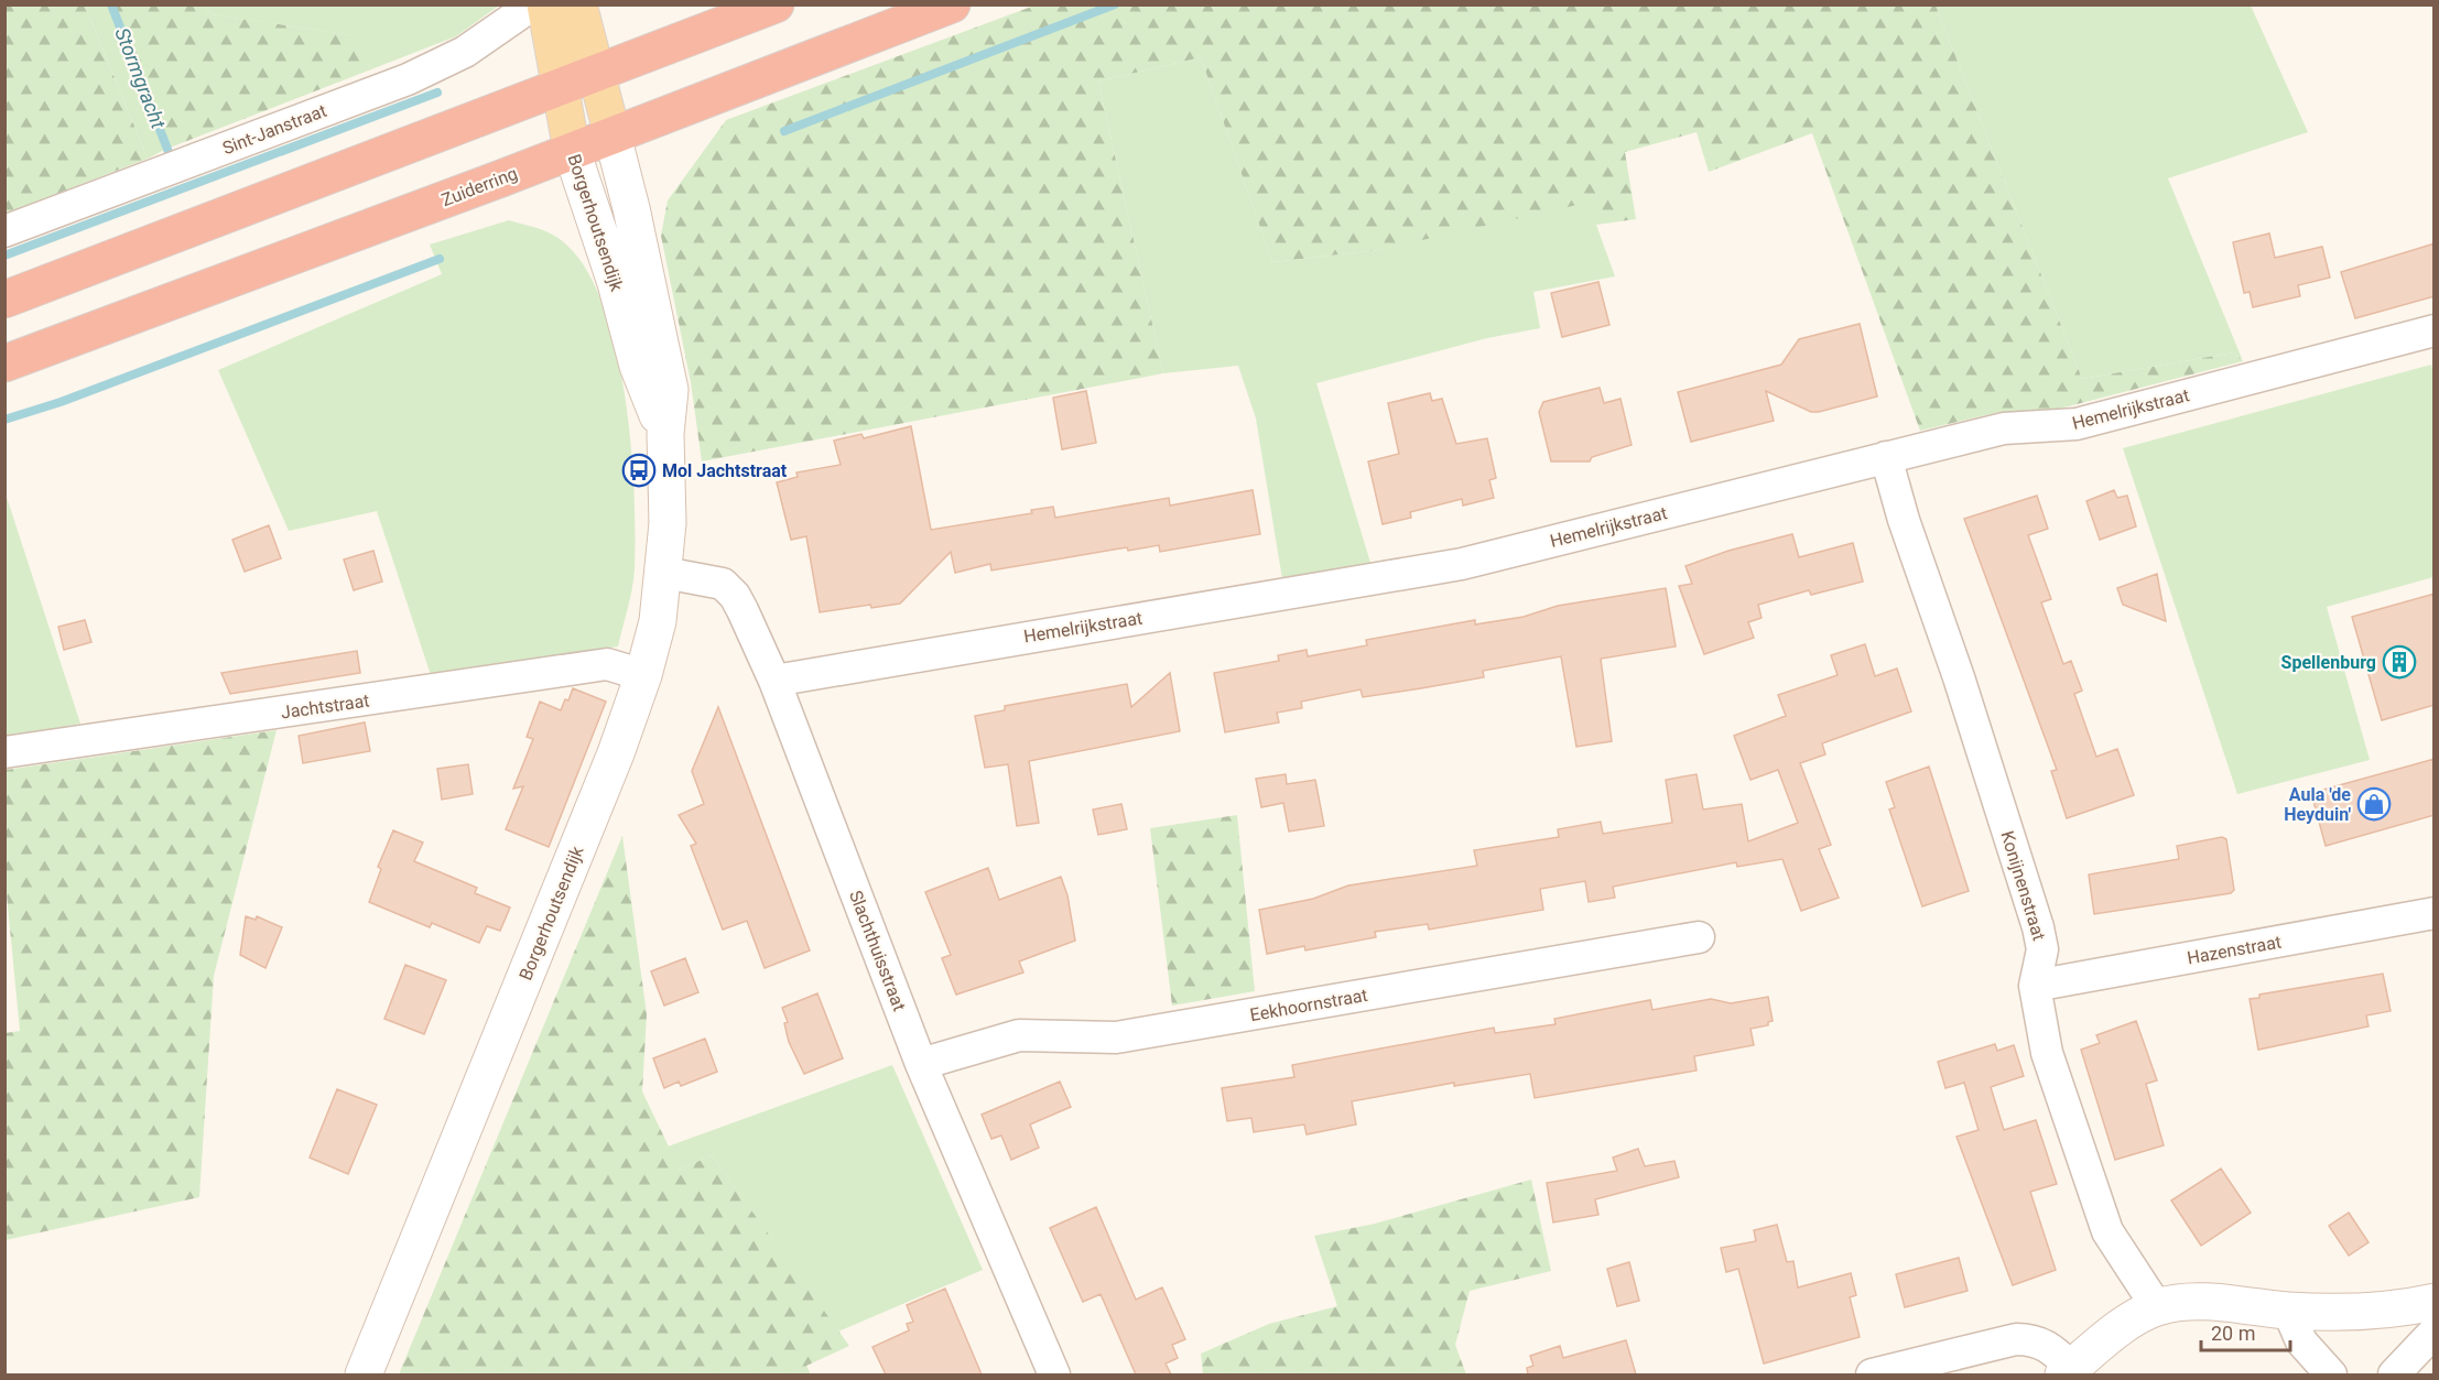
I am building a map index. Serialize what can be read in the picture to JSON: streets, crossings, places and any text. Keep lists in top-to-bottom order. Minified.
{"streets":{"highway":["Zuiderring"],"main road":["Borgerhoutsendijk"],"street":["Sint-Janstraat","Hemelrijkstraat","Jachtstraat","Konijnenstraat","Hazenstraat","Slachthuisstraat","Eekhoornstraat"]},"crossings":[["Zuiderring","Borgerhoutsendijk"],["Borgerhoutsendijk","Jachtstraat"],["Borgerhoutsendijk","Slachthuisstraat"],["Hemelrijkstraat","Konijnenstraat"],["Hemelrijkstraat","Slachthuisstraat"],["Konijnenstraat","Hazenstraat"],["Slachthuisstraat","Eekhoornstraat"]],"water":["Stormgracht"],"places":{"bus stop":["Mol Jachtstraat"],"building":["Spellenburg"],"shop":["Aula 'de Heyduin'"]},"scale_bar":"20 m"}
